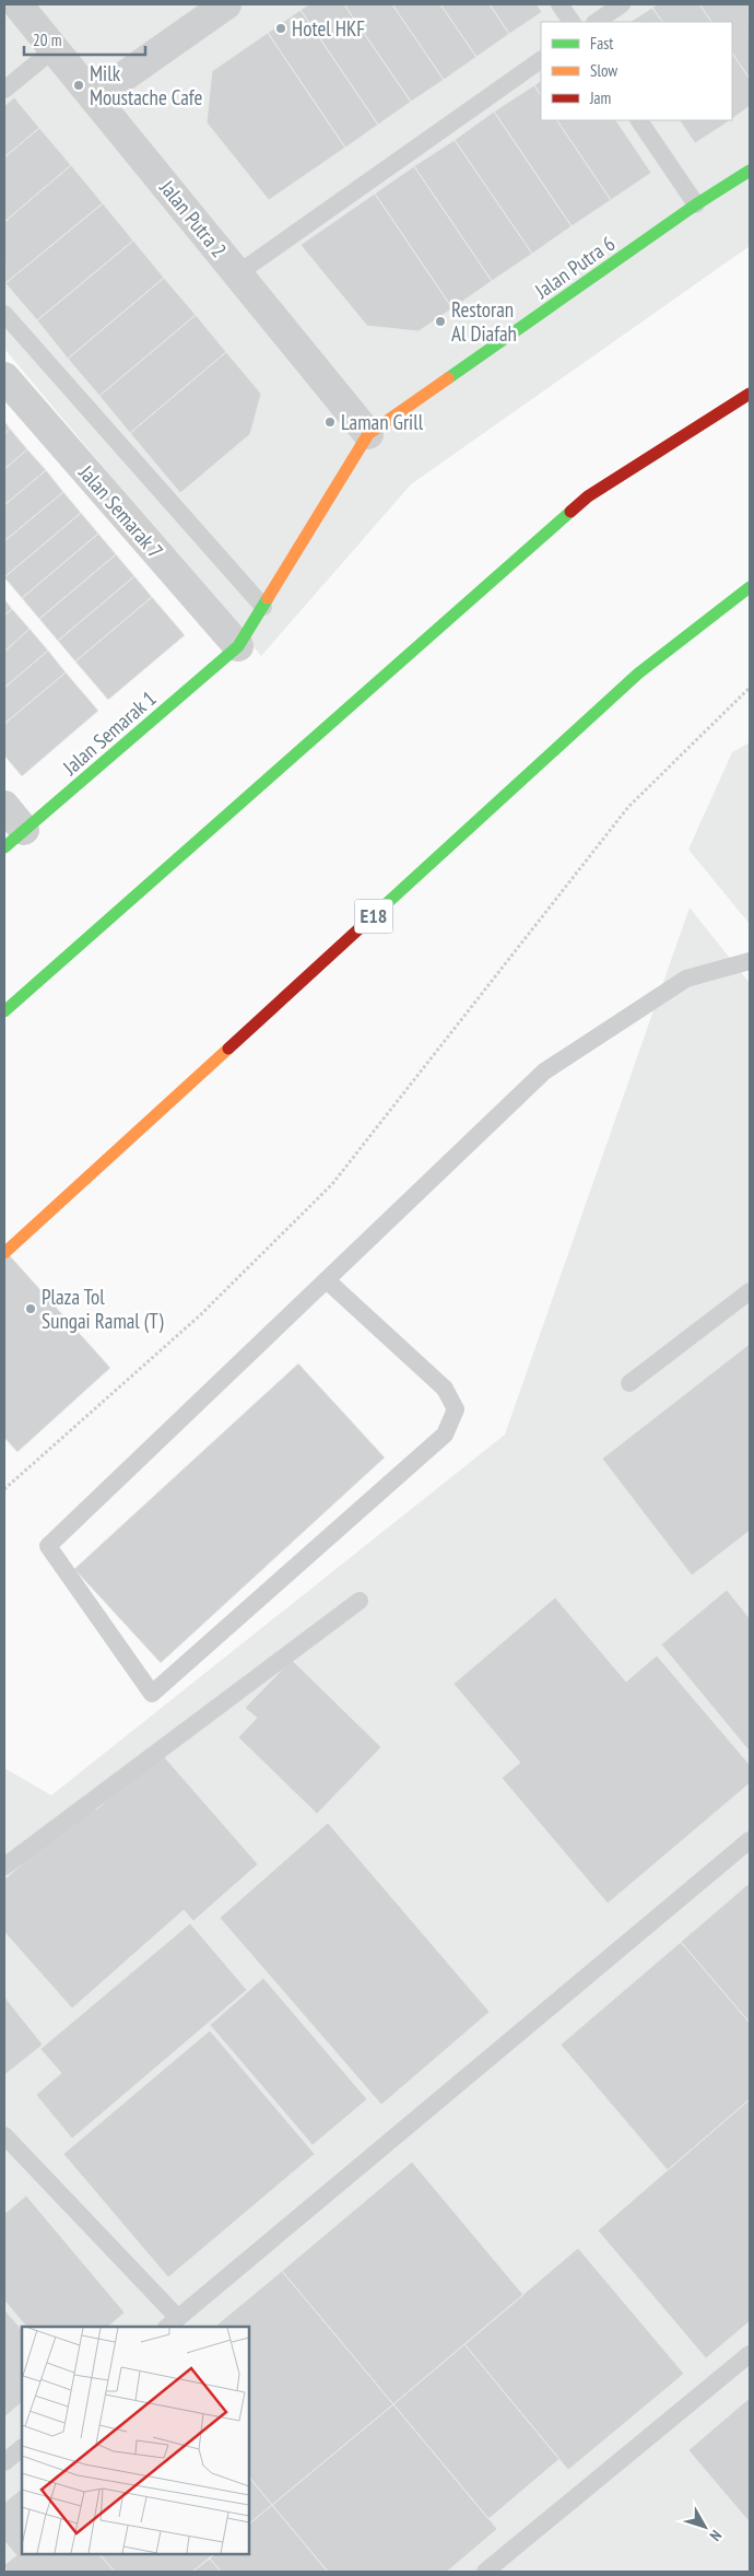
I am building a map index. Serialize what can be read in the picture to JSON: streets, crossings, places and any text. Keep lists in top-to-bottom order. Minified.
{"streets":{"main road":["Jalan Putra 6","Jalan Semarak 1","E18"],"street":["Jalan Putra 2","Jalan Semarak 7"]},"crossings":[["Jalan Putra 2","Jalan Putra 6"],["Jalan Putra 2","Jalan Semarak 1"],["Jalan Putra 6","Jalan Semarak 1"],["Jalan Semarak 7","Jalan Semarak 1"]],"places":["Hotel HKF","Milk Moustache Cafe","Restoran Al Diafah","Laman Grill","Plaza Tol Sungai Ramal (T)"],"legend":["Fast","Slow","Jam"],"scale_bar":"20 m","north":"bottom right"}
